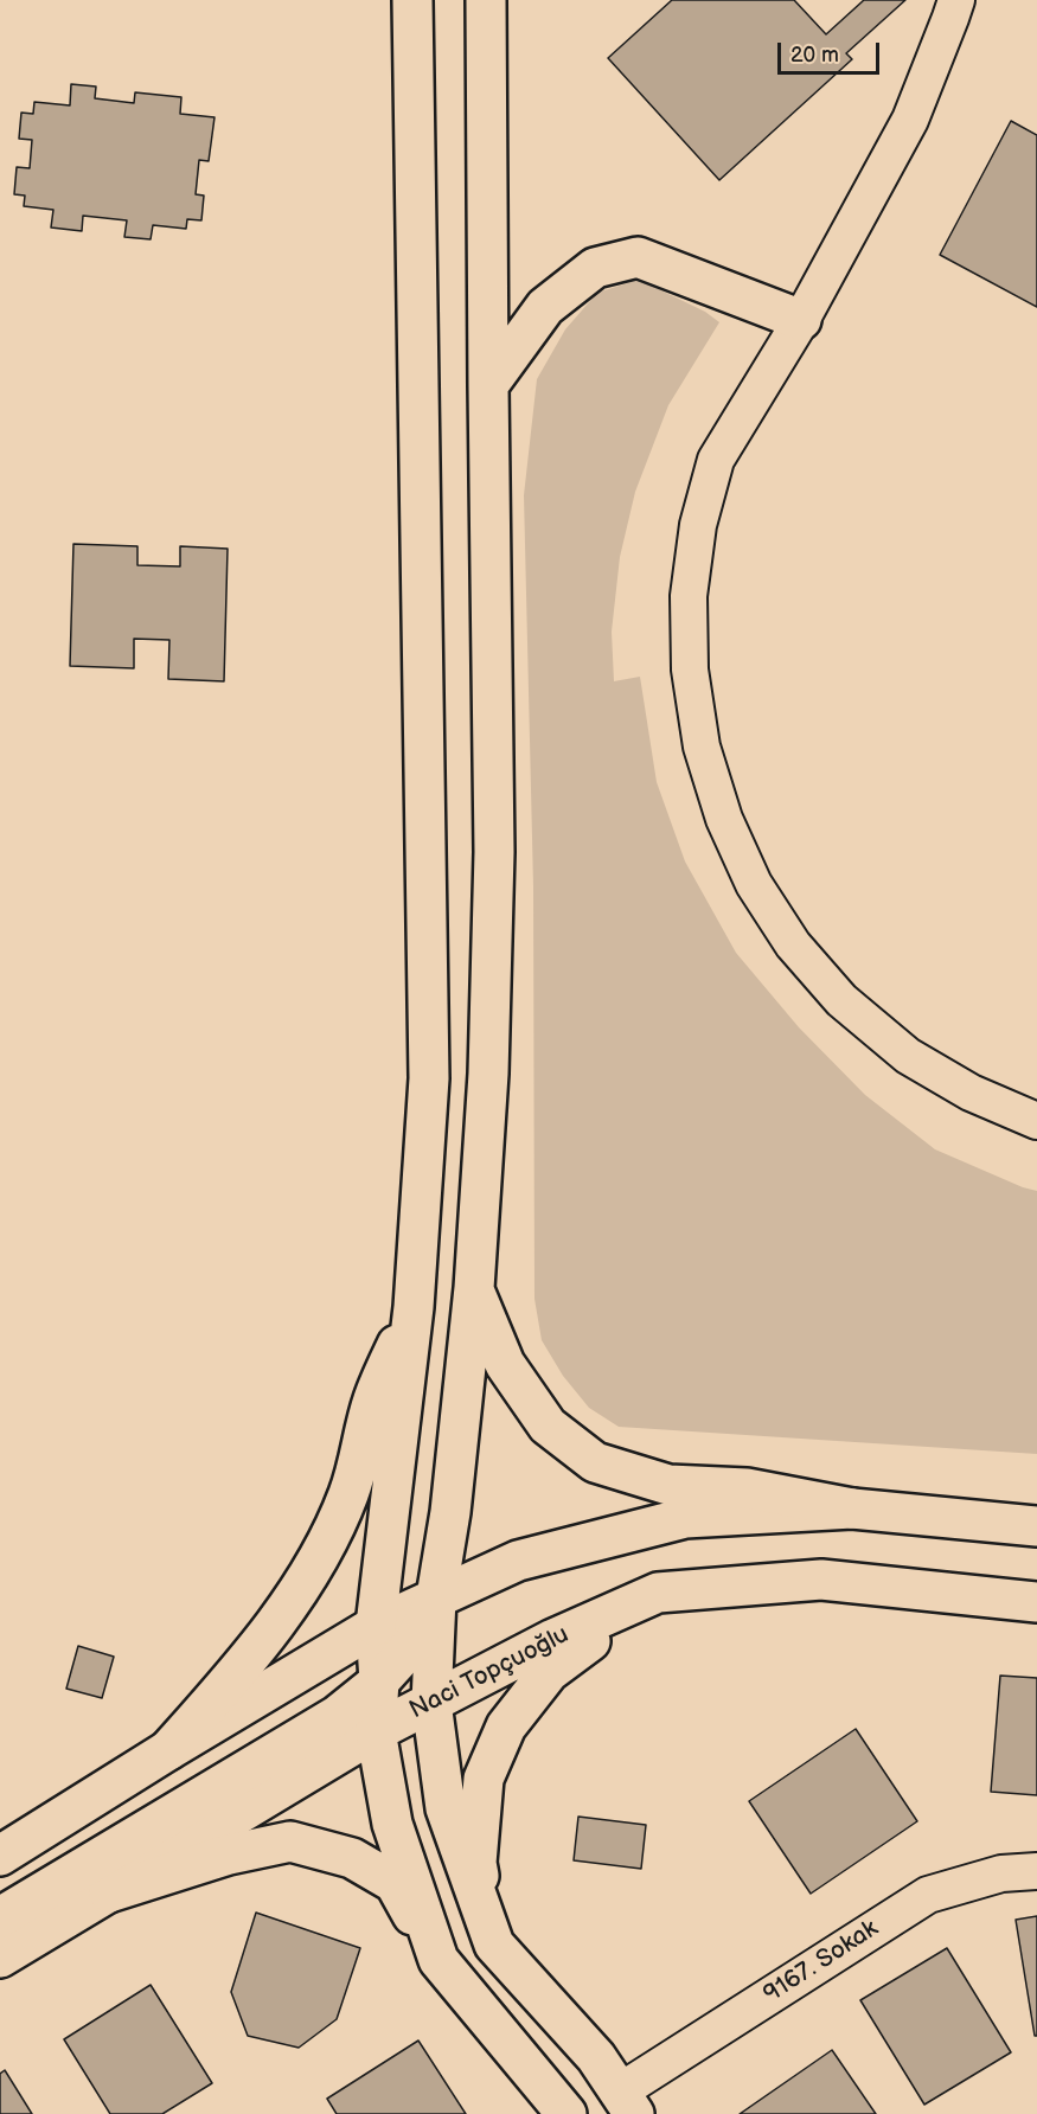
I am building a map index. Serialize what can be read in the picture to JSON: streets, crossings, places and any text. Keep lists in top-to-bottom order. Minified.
{"streets":{"main road":["Naci Topçuoğlu"],"street":["9167. Sokak"]},"scale_bar":"20 m"}
